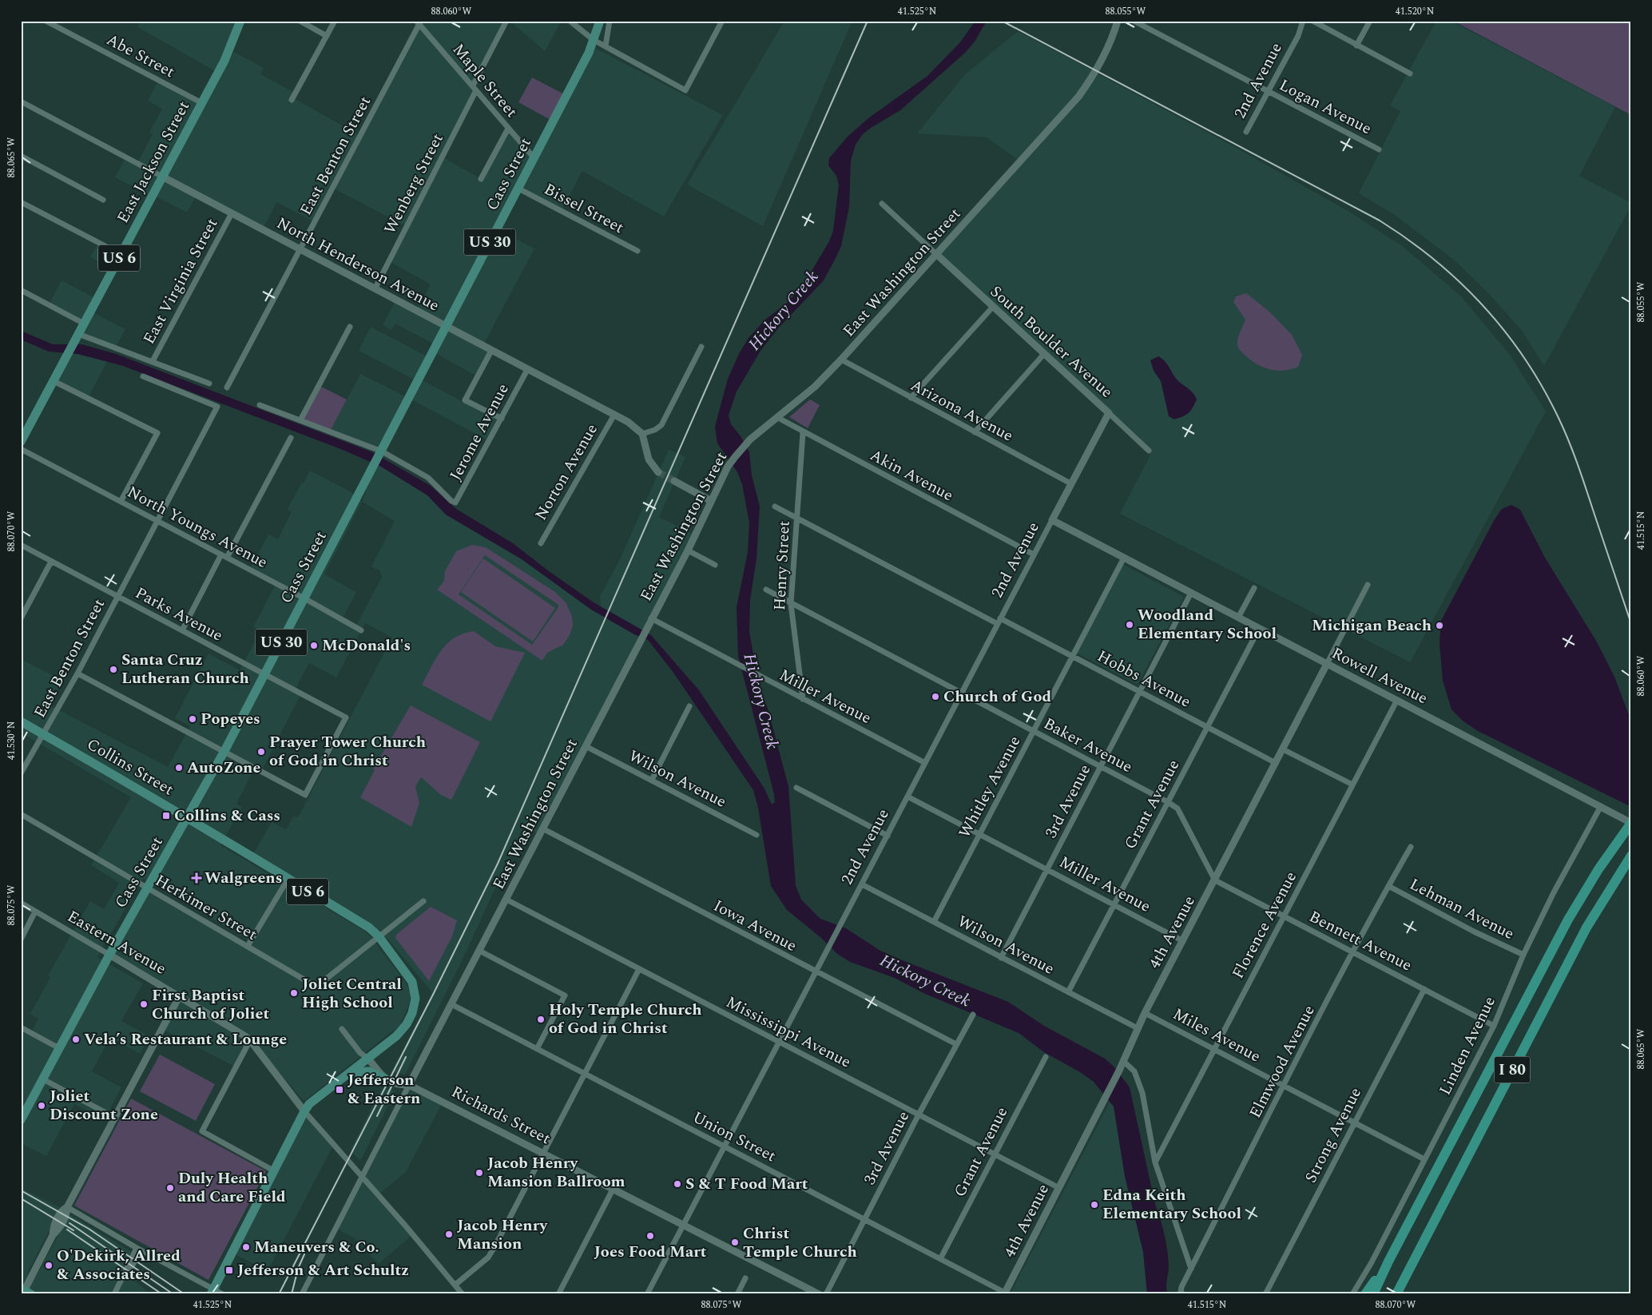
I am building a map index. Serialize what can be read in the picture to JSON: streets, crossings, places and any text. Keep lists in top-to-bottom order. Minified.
{"streets":{"highway":["I 80"],"main road":["East Jackson Street","Cass Street","US 30","US 6","Collins Street"],"street":["Abe Street","Maple Street","2nd Avenue","Logan Avenue","East Benton Street","Wenberg Street","Bissel Street","North Henderson Avenue","East Washington Street","East Virginia Street","South Boulder Avenue","Arizona Avenue","Jerome Avenue","Norton Avenue","Akin Avenue","North Youngs Avenue","Henry Street","Parks Avenue","Rowell Avenue","Hobbs Avenue","Miller Avenue","Baker Avenue","Wilson Avenue","Whitley Avenue","3rd Avenue","Grant Avenue","Herkimer Street","Lehman Avenue","Florence Avenue","Iowa Avenue","4th Avenue","Bennett Avenue","Eastern Avenue","Mississippi Avenue","Miles Avenue","Linden Avenue","Elmwood Avenue","Richards Street","Strong Avenue","Union Street"]},"crossings":[["Abe Street","East Jackson Street"],["Maple Street","East Benton Street"],["Maple Street","Cass Street"],["Maple Street","Wenberg Street"],["2nd Avenue","Logan Avenue"],["2nd Avenue","South Boulder Avenue"],["2nd Avenue","Arizona Avenue"],["2nd Avenue","Akin Avenue"],["2nd Avenue","Rowell Avenue"],["2nd Avenue","Hobbs Avenue"],["2nd Avenue","Miller Avenue"],["2nd Avenue","Baker Avenue"],["2nd Avenue","Wilson Avenue"],["2nd Avenue","Iowa Avenue"],["2nd Avenue","Mississippi Avenue"],["2nd Avenue","Richards Street"],["2nd Avenue","Union Street"],["East Benton Street","North Henderson Avenue"],["East Benton Street","North Youngs Avenue"],["East Benton Street","Parks Avenue"],["East Benton Street","Collins Street"],["East Jackson Street","North Henderson Avenue"],["Cass Street","Bissel Street"],["Cass Street","North Henderson Avenue"],["Cass Street","Jerome Avenue"],["Cass Street","North Youngs Avenue"],["Cass Street","Parks Avenue"],["Cass Street","Collins Street"],["Cass Street","Herkimer Street"],["Cass Street","Eastern Avenue"],["Wenberg Street","North Henderson Avenue"],["US 6","Collins Street"],["US 6","Eastern Avenue"],["North Henderson Avenue","East Virginia Street"],["North Henderson Avenue","Jerome Avenue"],["North Henderson Avenue","Norton Avenue"],["East Washington Street","South Boulder Avenue"],["East Washington Street","Arizona Avenue"],["East Washington Street","Akin Avenue"],["East Washington Street","Miller Avenue"],["East Washington Street","Wilson Avenue"],["East Washington Street","Iowa Avenue"],["East Washington Street","Mississippi Avenue"],["East Washington Street","Richards Street"],["East Washington Street","Union Street"],["Akin Avenue","Henry Street"],["Henry Street","Hobbs Avenue"],["Henry Street","Miller Avenue"],["Henry Street","Baker Avenue"],["Rowell Avenue","Whitley Avenue"],["Rowell Avenue","3rd Avenue"],["Rowell Avenue","Grant Avenue"],["Rowell Avenue","Florence Avenue"],["Rowell Avenue","4th Avenue"],["Rowell Avenue","Linden Avenue"],["Rowell Avenue","I 80"],["Hobbs Avenue","Whitley Avenue"],["Hobbs Avenue","3rd Avenue"],["Hobbs Avenue","Grant Avenue"],["Hobbs Avenue","4th Avenue"],["Miller Avenue","Whitley Avenue"],["Miller Avenue","3rd Avenue"],["Miller Avenue","Grant Avenue"],["Miller Avenue","4th Avenue"],["Baker Avenue","Whitley Avenue"],["Baker Avenue","3rd Avenue"],["Baker Avenue","Grant Avenue"],["Baker Avenue","4th Avenue"],["Baker Avenue","Bennett Avenue"],["Collins Street","Herkimer Street"],["Wilson Avenue","Whitley Avenue"],["Wilson Avenue","3rd Avenue"],["Wilson Avenue","Grant Avenue"],["Wilson Avenue","4th Avenue"],["3rd Avenue","Iowa Avenue"],["3rd Avenue","Mississippi Avenue"],["3rd Avenue","Union Street"],["Grant Avenue","Mississippi Avenue"],["Grant Avenue","Union Street"],["Lehman Avenue","Linden Avenue"],["Lehman Avenue","Elmwood Avenue"],["Florence Avenue","Bennett Avenue"],["Florence Avenue","Miles Avenue"],["4th Avenue","Bennett Avenue"],["4th Avenue","Mississippi Avenue"],["4th Avenue","Miles Avenue"],["4th Avenue","Union Street"],["Bennett Avenue","Linden Avenue"],["Bennett Avenue","Elmwood Avenue"],["Bennett Avenue","Strong Avenue"],["Miles Avenue","Linden Avenue"],["Miles Avenue","Elmwood Avenue"],["Miles Avenue","Strong Avenue"]],"water":["Hickory Creek"],"places":{"other":["Woodland Elementary School","Michigan Beach","McDonald's","Santa Cruz Lutheran Church","Church of God","Popeyes","Prayer Tower Church of God in Christ","AutoZone","Joliet Central High School","First Baptist Church of Joliet","Holy Temple Church of God in Christ","Vela’s Restaurant & Lounge","Joliet Discount Zone","Jacob Henry Mansion Ballroom","S & T Food Mart","Duly Health and Care Field","Edna Keith Elementary School","Jacob Henry Mansion","Joes Food Mart","Christ Temple Church","Maneuvers & Co.","O'Dekirk, Allred & Associates"],"transit":["Collins & Cass","Jefferson & Eastern","Jefferson & Art Schultz"],"health":["Walgreens"]},"coordinates":["88.060°W","41.525°N","88.055°W","41.520°N","88.065°W","41.515°N","88.070°W","41.530°N","88.075°W"]}
